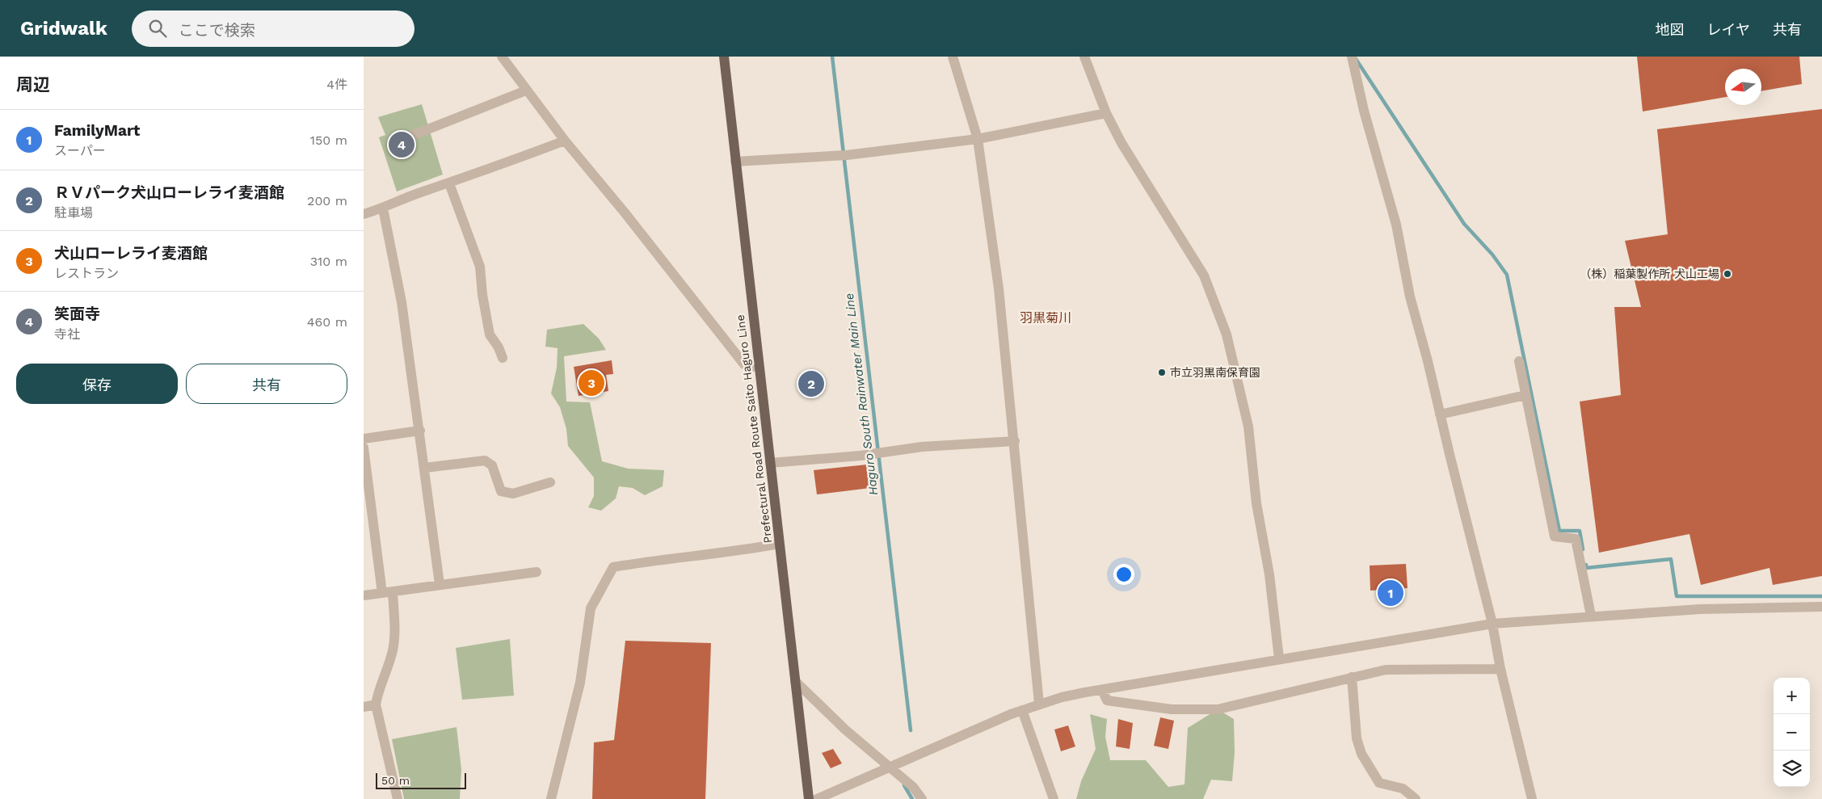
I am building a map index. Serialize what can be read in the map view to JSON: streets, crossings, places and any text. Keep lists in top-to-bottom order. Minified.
{"streets":{"main road":["Prefectural Road Route Saito Haguro Line"]},"districts":["羽黒菊川"],"water":["Haguro South Rainwater Main Line"],"places":["（株）稲葉製作所 犬山工場","市立羽黒南保育園"],"scale_bar":"50 m","north":"left","page":{"header":"Gridwalk","search":"ここで検索","nav":["地図","レイヤ","共有"],"heading":["周辺","4件"],"list":[{"mark":"1","name":"FamilyMart","note":"スーパー","value":"150 m"},{"mark":"2","name":"ＲＶパーク犬山ローレライ麦酒館","note":"駐車場","value":"200 m"},{"mark":"3","name":"犬山ローレライ麦酒館","note":"レストラン","value":"310 m"},{"mark":"4","name":"笑面寺","note":"寺社","value":"460 m"}],"pins":["4","3","2","1"],"buttons":["保存","共有"],"map_buttons":["+","−"],"scale":"50 m"}}
